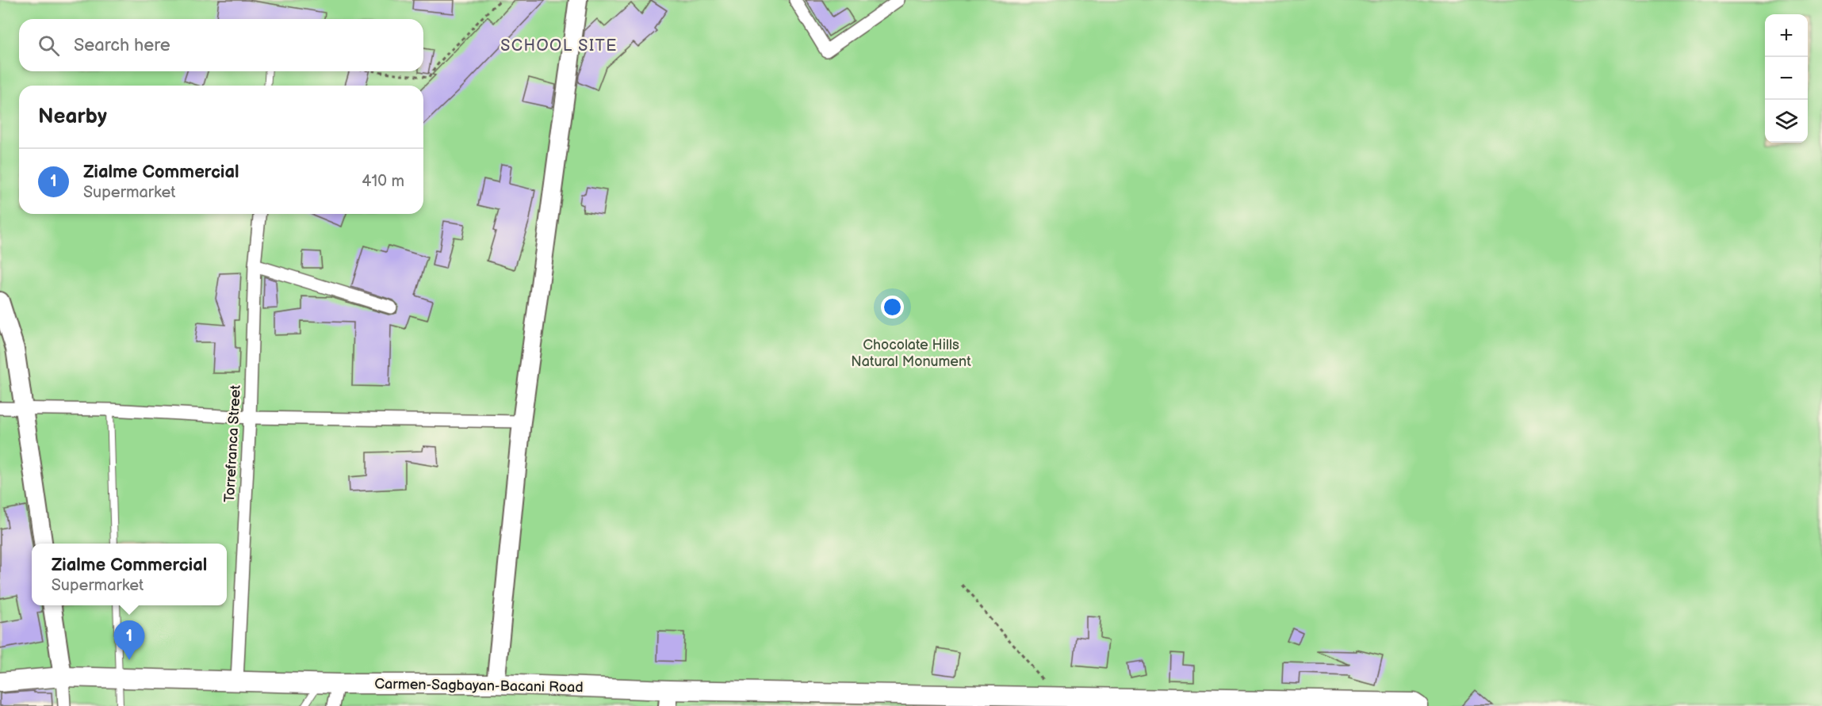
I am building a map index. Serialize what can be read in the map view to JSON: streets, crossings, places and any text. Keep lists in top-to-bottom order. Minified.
{"streets":{"main road":["Carmen-Sagbayan-Bacani Road"],"street":["Torrefranca Street"]},"crossings":[["Torrefranca Street","Carmen-Sagbayan-Bacani Road"]],"districts":["SCHOOL SITE"],"parks":["Chocolate Hills Natural Monument"],"page":{"map_buttons":["+","−"],"search":"Search here","heading":"Nearby","list":[{"mark":"1","name":"Zialme Commercial","note":"Supermarket","value":"410 m"}],"popup":["Zialme Commercial","Supermarket"],"pins":"1"}}
